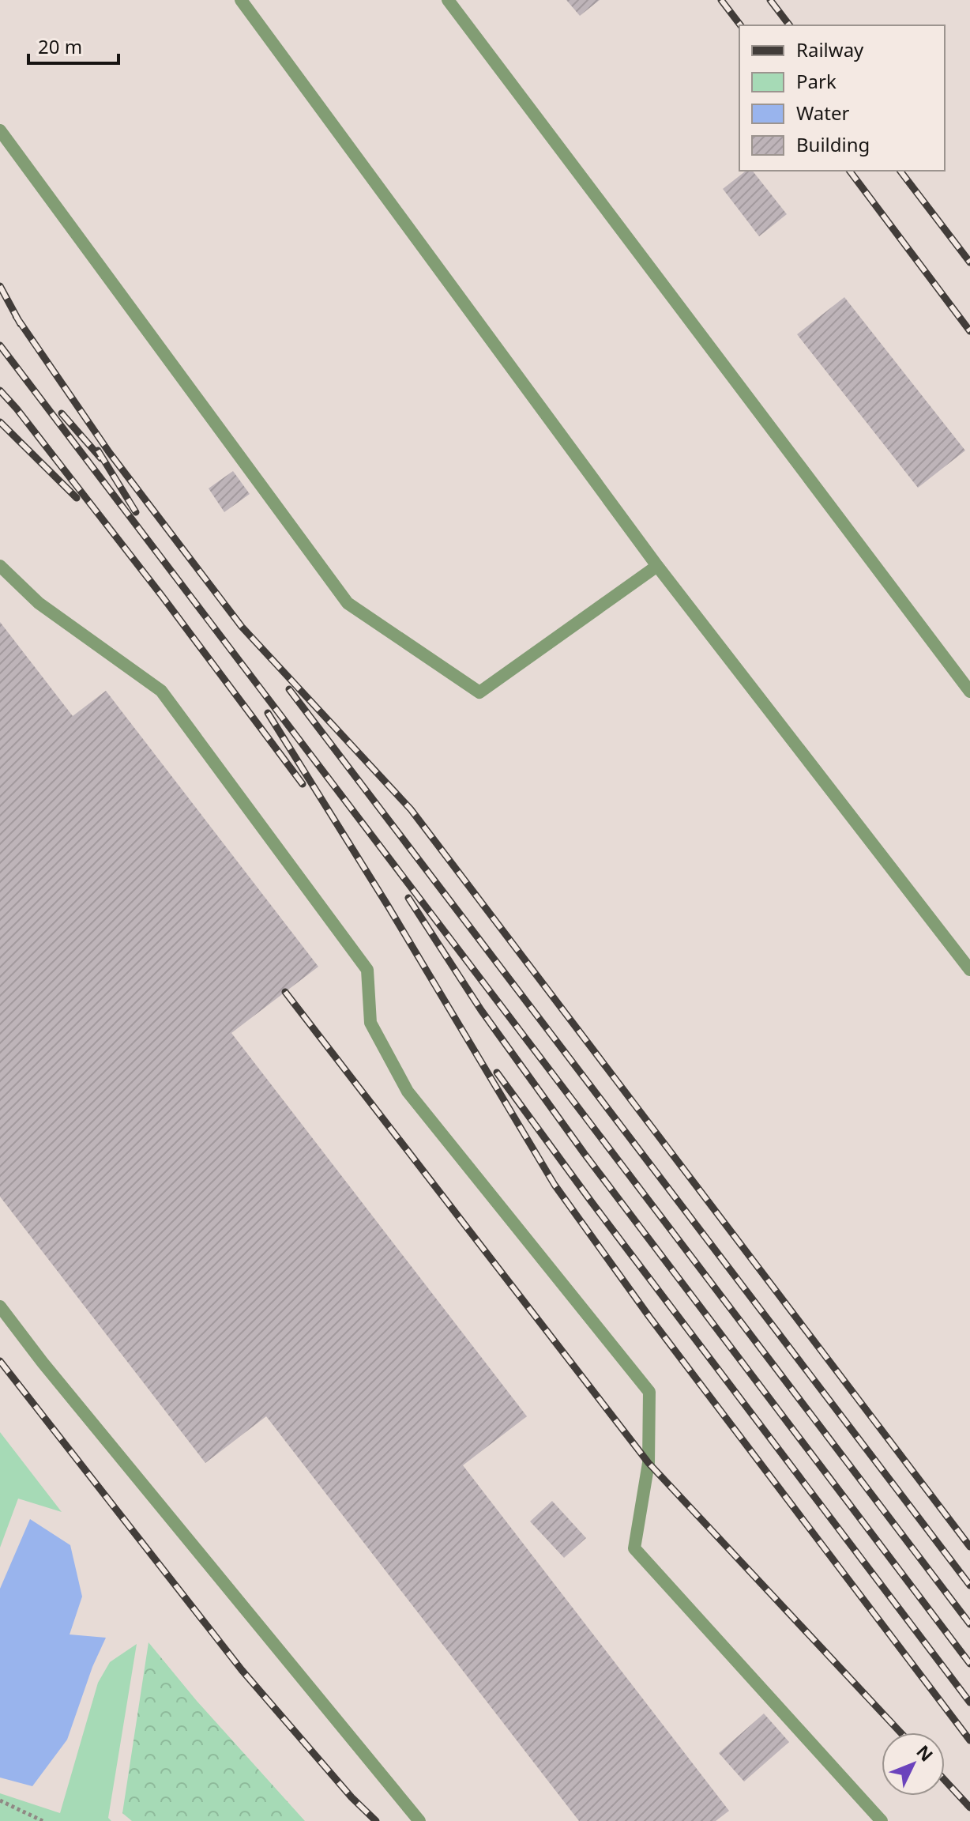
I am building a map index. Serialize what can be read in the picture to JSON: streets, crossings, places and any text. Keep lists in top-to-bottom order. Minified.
{"legend":["Railway","Park","Water","Building"],"scale_bar":"20 m","north":"top right"}
